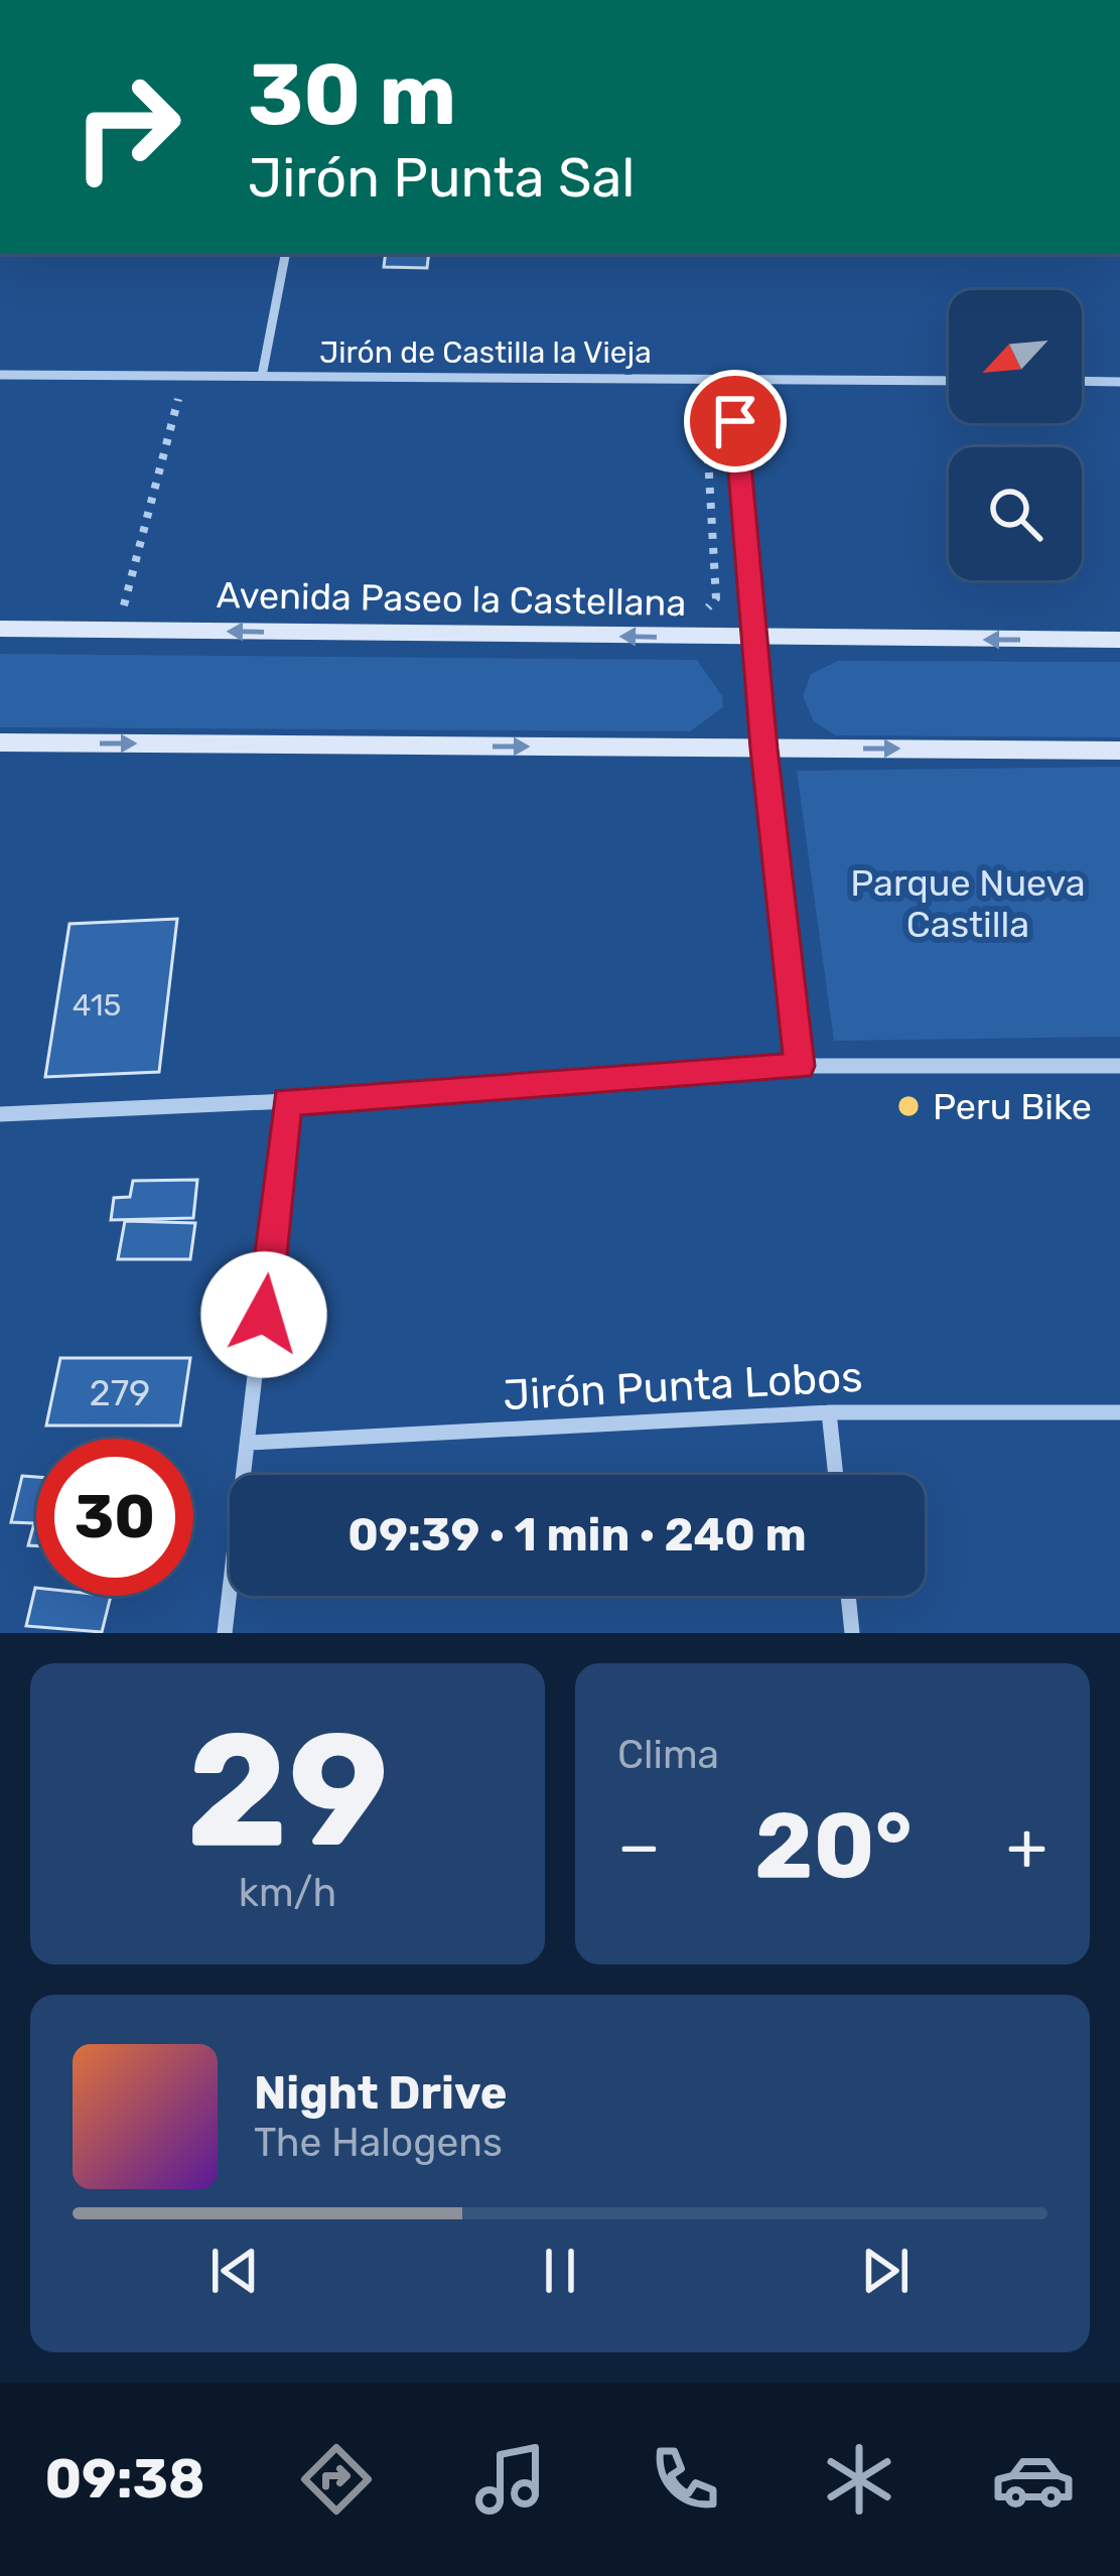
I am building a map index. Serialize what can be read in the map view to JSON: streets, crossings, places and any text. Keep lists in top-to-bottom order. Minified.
{"streets":{"main road":["Avenida Paseo la Castellana"],"street":["Jirón de Castilla la Vieja","Jirón Punta Lobos"]},"parks":["Parque Nueva Castilla"],"places":["Peru Bike"],"house_numbers":["415","279"],"north":"bottom left","page":{"turn":["30 m","Jirón Punta Sal"],"limit":"30","trip":"09:39 · 1 min · 240 m","tile":[["29","km/h"],"Clima"],"heat":["−","20°","+"],"song":["Night Drive","The Halogens"],"tabs":"09:38"}}
